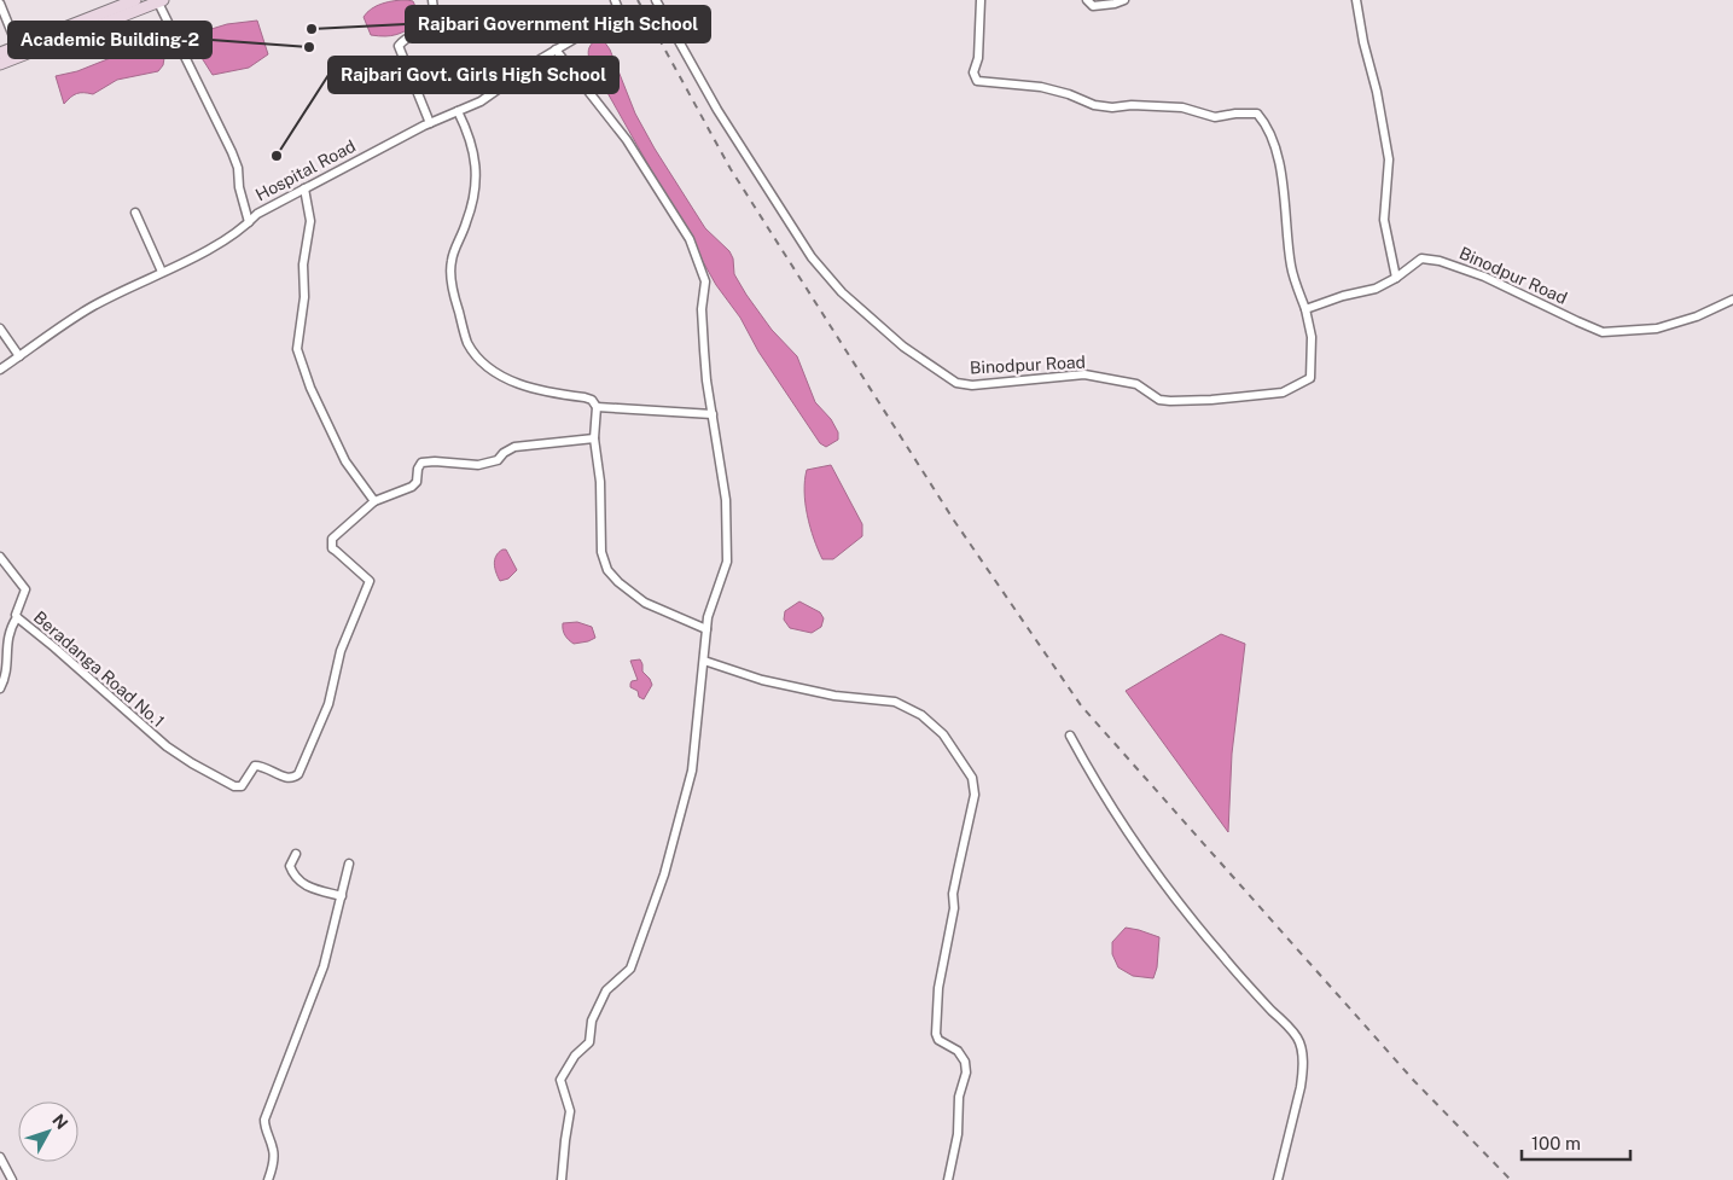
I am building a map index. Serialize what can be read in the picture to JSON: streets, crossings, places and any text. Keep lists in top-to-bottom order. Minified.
{"streets":{"street":["Hospital Road","Binodpur Road","Beradanga Road No.1"]},"places":["Rajbari Government High School","Academic Building-2","Rajbari Govt. Girls High School"],"scale_bar":"100 m","north":"top right"}
